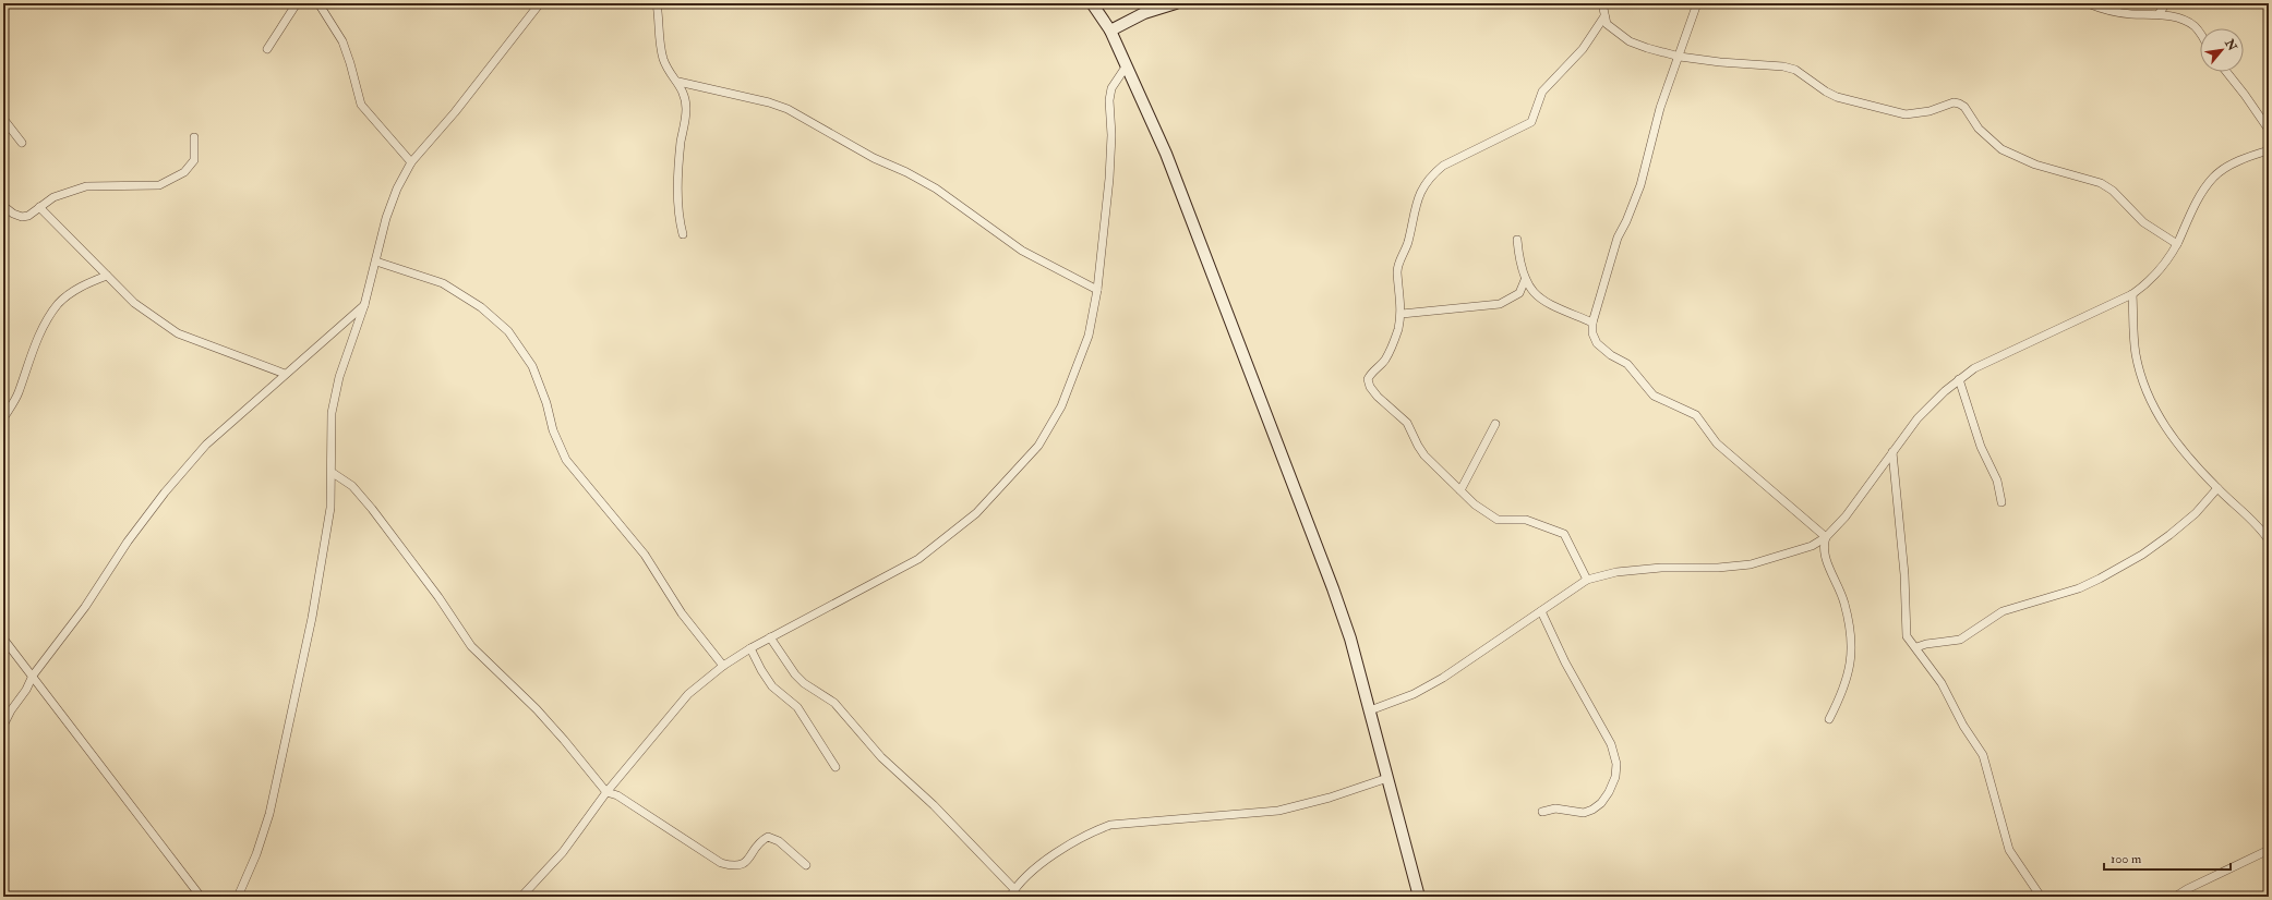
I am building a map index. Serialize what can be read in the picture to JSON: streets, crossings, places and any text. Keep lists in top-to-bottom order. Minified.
{"scale_bar":"100 m","north":"top right"}
